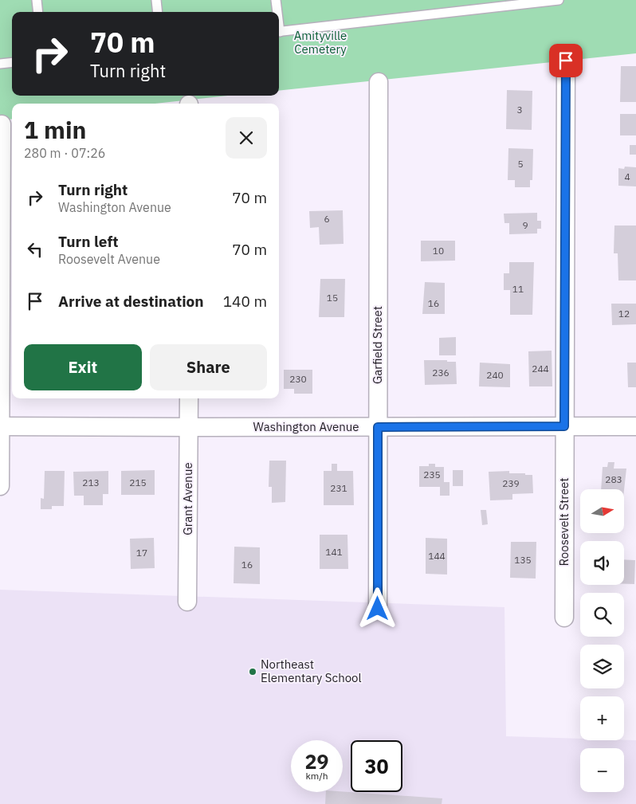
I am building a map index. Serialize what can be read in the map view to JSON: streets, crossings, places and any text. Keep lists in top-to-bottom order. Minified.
{"streets":{"street":["Garfield Street","Washington Avenue","Grant Avenue","Roosevelt Street"]},"crossings":[["Garfield Street","Washington Avenue"],["Washington Avenue","Grant Avenue"],["Washington Avenue","Roosevelt Street"]],"parks":["Amityville Cemetery"],"places":["Northeast Elementary School"],"house_numbers":["3","5","4","6","9","10","11","15","16","12","244","236","240","230","235","283","213","215","239","231","141","17","144","135","16"],"north":"right","page":{"turn":["70 m","Turn right"],"heading":["1 min","280 m · 07:26"],"list":[{"name":"Turn right","note":"Washington Avenue","value":"70 m"},{"name":"Turn left","note":"Roosevelt Avenue","value":"70 m"},{"name":"Arrive at destination","value":"140 m"}],"buttons":["Exit","Share"],"map_buttons":["+","−"],"speed":"29 km/h","limit":"30"}}
